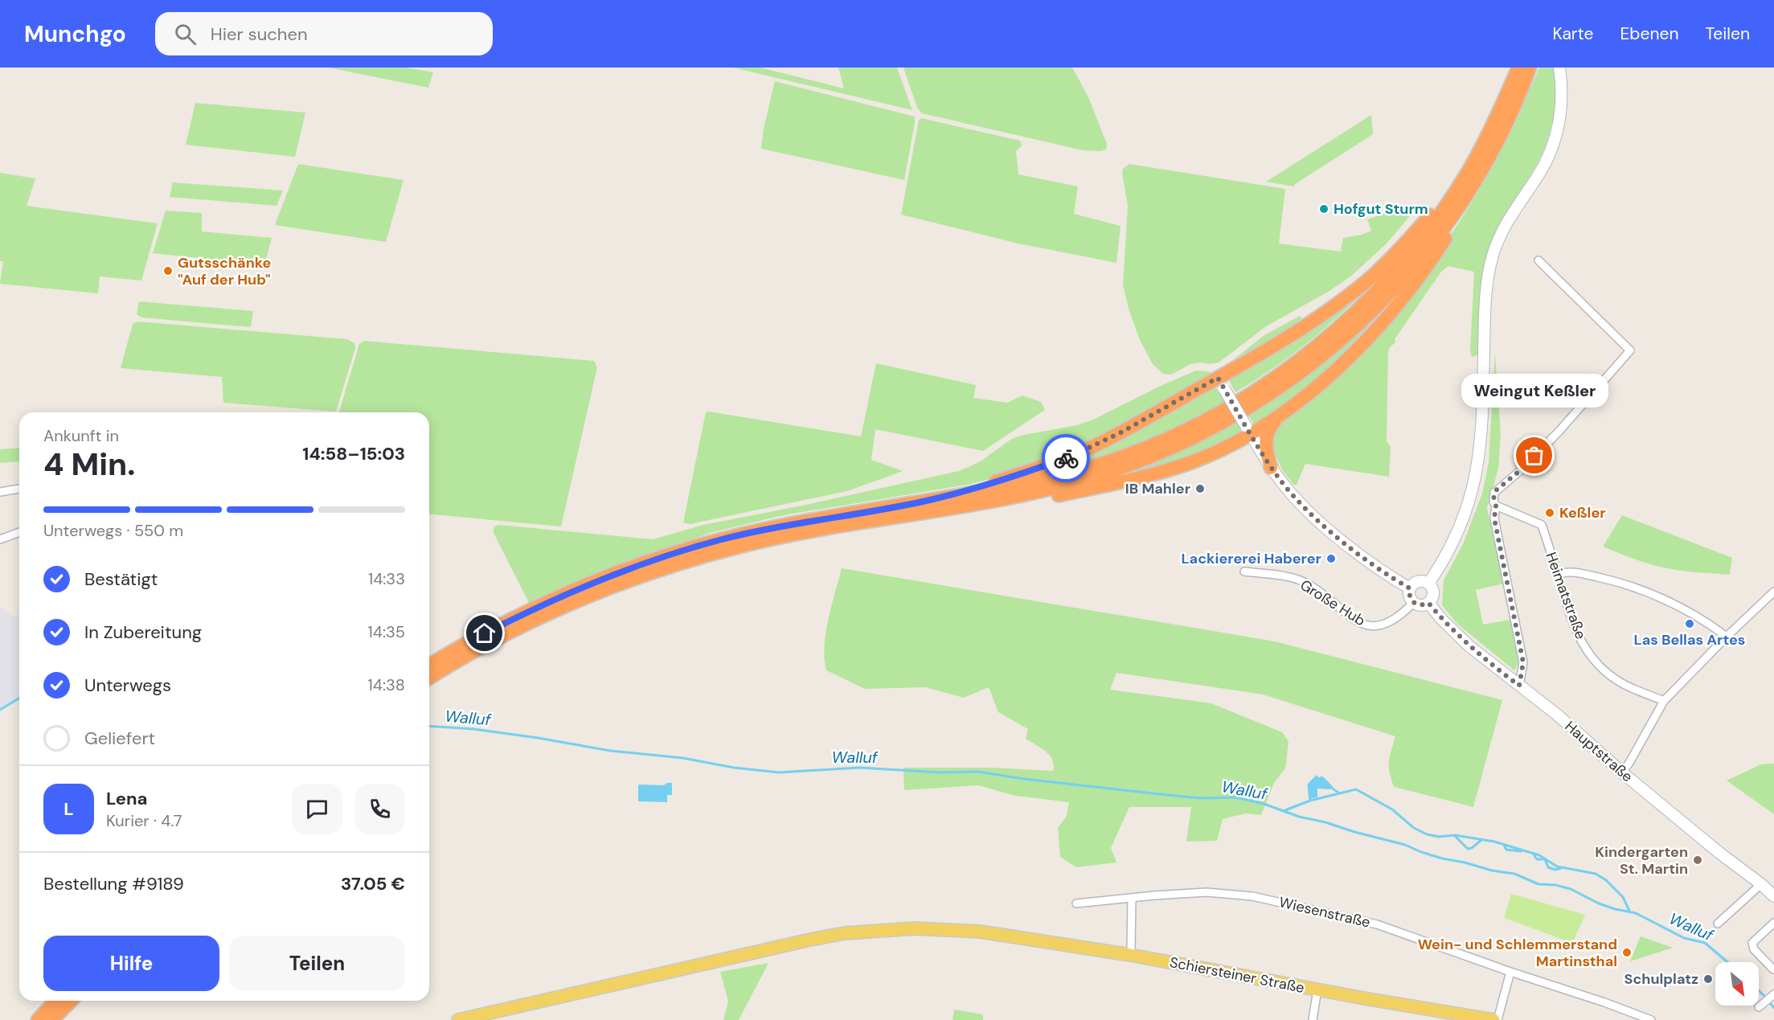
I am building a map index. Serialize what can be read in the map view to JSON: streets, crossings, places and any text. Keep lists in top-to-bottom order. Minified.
{"streets":{"main road":["Hauptstraße","Schiersteiner Straße"],"street":["Heimatstraße","Große Hub","Wiesenstraße"]},"crossings":[["Große Hub","Hauptstraße"]],"water":["Walluf"],"places":["Hofgut Sturm","Gutsschänke \"Auf der Hub\"","Weingut Keßler","IB Mahler","Keßler","Lackiererei Haberer","Las Bellas Artes","Kindergarten St. Martin","Wein- und Schlemmerstand Martinsthal","Schulplatz"],"north":"bottom right","page":{"header":"Munchgo","search":"Hier suchen","nav":["Karte","Ebenen","Teilen"],"bubble":"Weingut Keßler","heading":["4 Min.","Ankunft in","14:58–15:03"],"panel":["Lena","Kurier · 4.7","Bestellung #9189","37.05 €"],"bar":"Unterwegs · 550 m","list":[["Bestätigt","14:33"],["In Zubereitung","14:35"],["Unterwegs","14:38"],"Geliefert"],"round":"L","buttons":["Hilfe","Teilen"]}}
